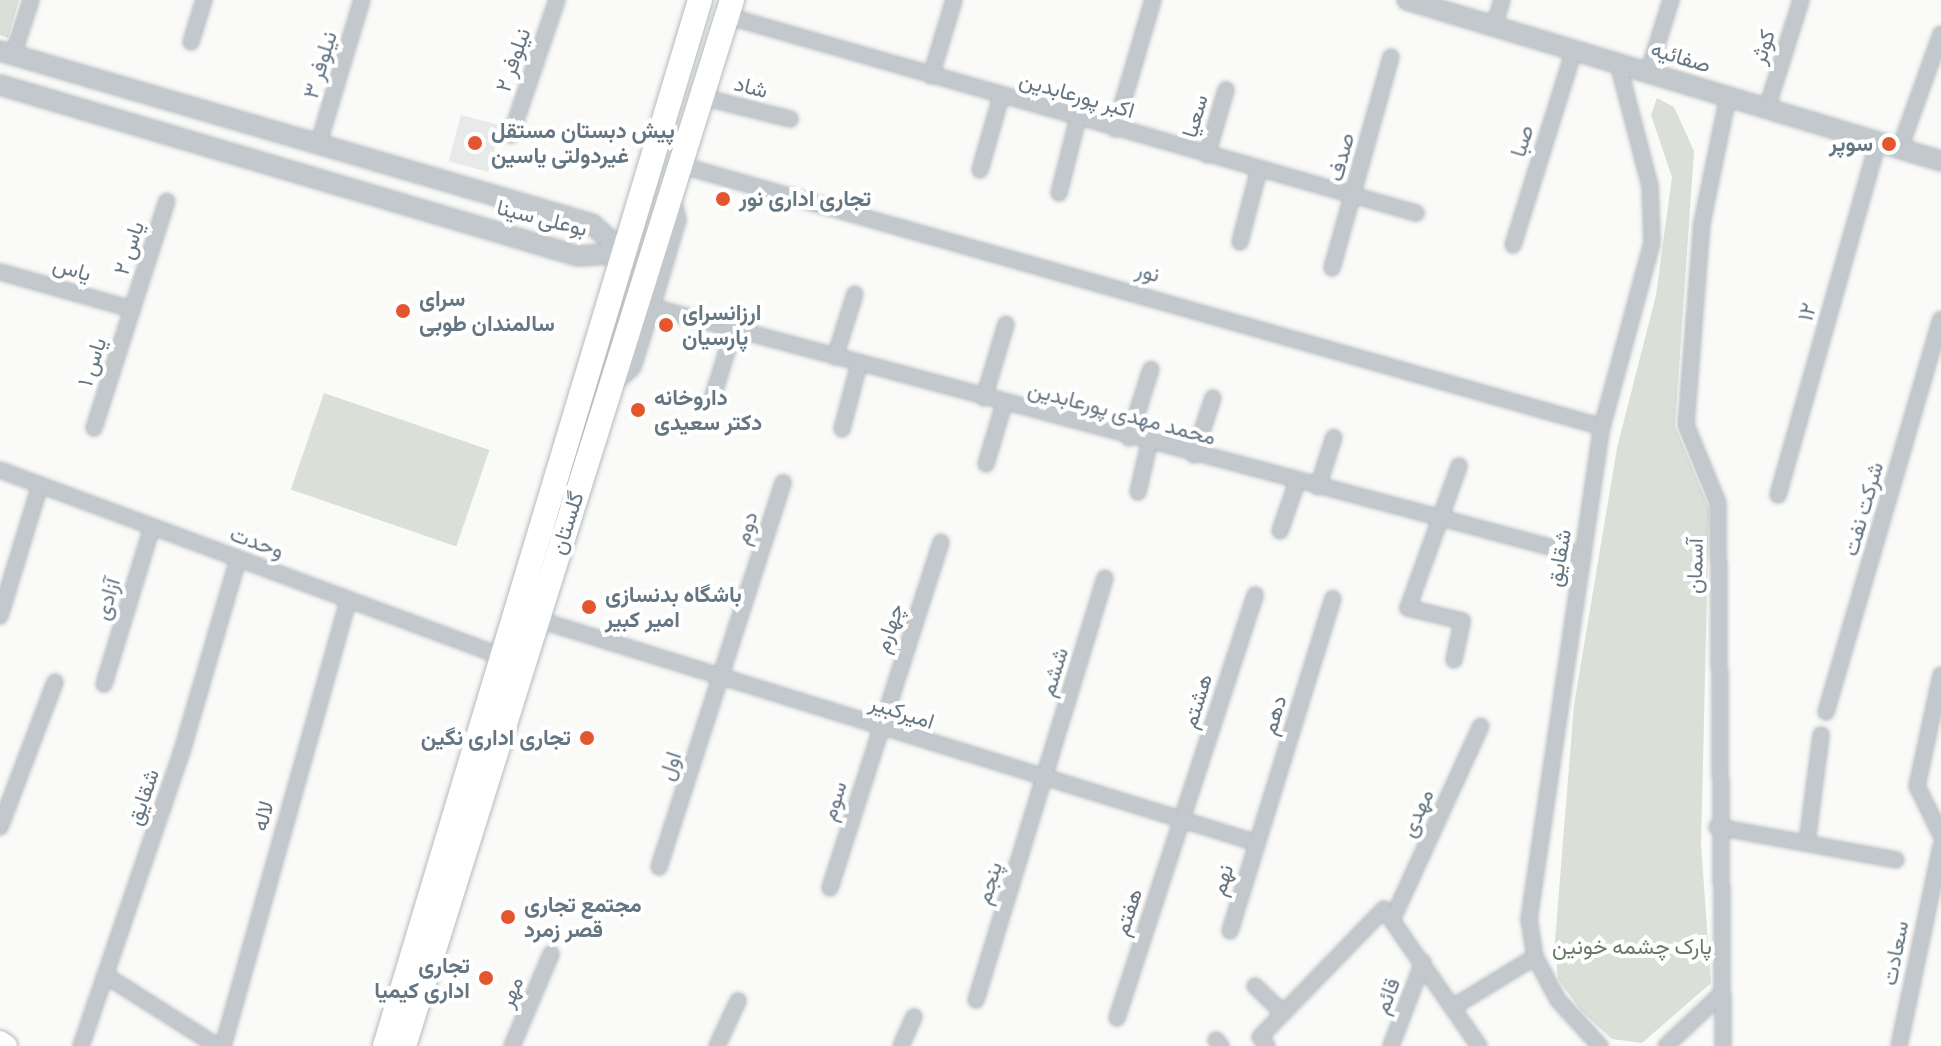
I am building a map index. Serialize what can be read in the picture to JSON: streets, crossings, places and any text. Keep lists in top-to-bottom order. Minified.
{"streets":{"main road":["گلستان"],"street":["کوثر","صفائیه","نیلوفر ۲","نیلوفر ۳","شاد","اکبر پورعابدین","سعیا","صبا","صدف","بوعلی سینا","یاس ۲","یاس","نور","۱۲","یاس ۱","محمد مهدی پورعابدین","شرکت نفت","دوم","وحدت","شقایق","آسمان","آزادی","چهارم","ششم","هشتم","امیرکبیر","دهم","اول","سوم","مهدی","لاله","نهم","پنجم","هفتم","سعادت","مهر","قائم"]},"crossings":[["کوثر","صفائیه"],["صفائیه","صبا"],["صفائیه","۱۲"],["صفائیه","شقایق"],["صفائیه","آسمان"],["نیلوفر ۳","بوعلی سینا"],["شاد","گلستان"],["اکبر پورعابدین","سعیا"],["اکبر پورعابدین","صدف"],["اکبر پورعابدین","گلستان"],["بوعلی سینا","گلستان"],["یاس ۲","یاس"],["یاس ۲","یاس ۱"],["یاس","یاس ۱"],["نور","گلستان"],["نور","شقایق"],["محمد مهدی پورعابدین","شقایق"],["گلستان","وحدت"],["گلستان","امیرکبیر"],["دوم","امیرکبیر"],["دوم","اول"],["وحدت","شقایق"],["وحدت","آزادی"],["وحدت","لاله"],["چهارم","امیرکبیر"],["چهارم","سوم"],["ششم","امیرکبیر"],["ششم","پنجم"],["هشتم","امیرکبیر"],["هشتم","هفتم"],["امیرکبیر","دهم"],["امیرکبیر","اول"],["امیرکبیر","سوم"],["امیرکبیر","نهم"],["امیرکبیر","پنجم"],["امیرکبیر","هفتم"],["دهم","نهم"]],"parks":["پارک چشمه خونین"],"places":["پیش دبستان مستقل غیردولتی یاسین","سوپر","تجاری اداری نور","سرای سالمندان طوبی","ارزانسرای پارسیان","داروخانه دکتر سعیدی","باشگاه بدنسازی امیر کبیر","تجاری اداری نگین","مجتمع تجاری قصر زمرد","تجاری اداری کیمیا"]}
